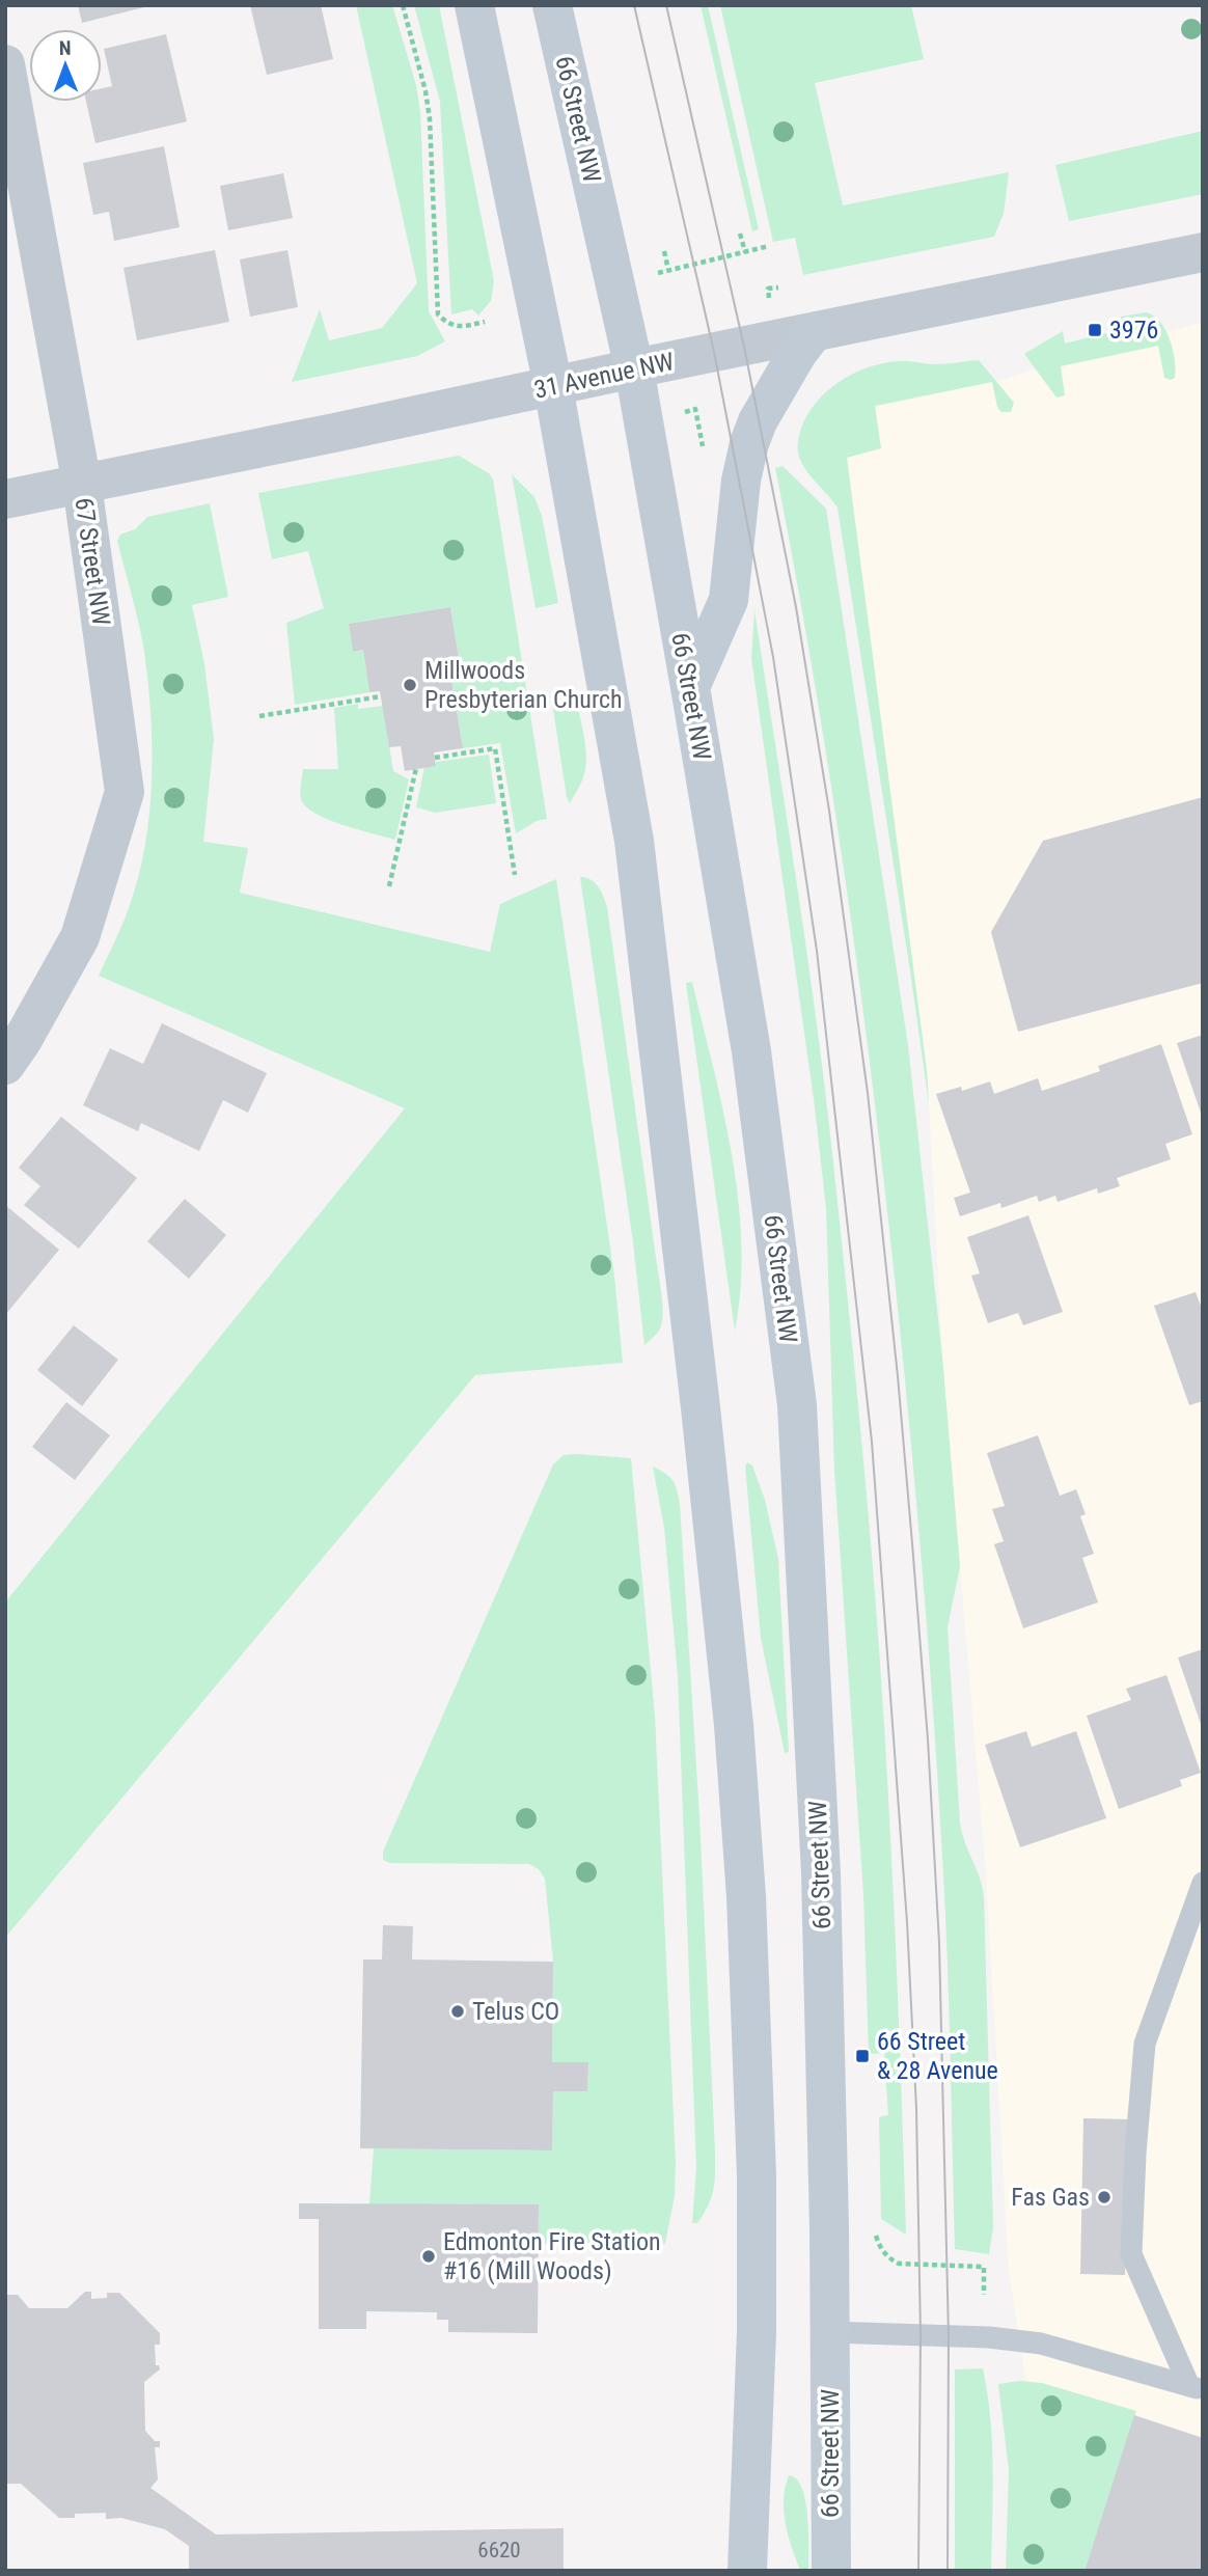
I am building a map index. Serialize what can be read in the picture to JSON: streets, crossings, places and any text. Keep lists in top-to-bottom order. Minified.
{"streets":{"main road":["66 Street NW"],"street":["31 Avenue NW","67 Street NW"]},"crossings":[["66 Street NW","31 Avenue NW"],["31 Avenue NW","67 Street NW"]],"places":{"transit":["3976","66 Street & 28 Avenue"],"other":["Millwoods Presbyterian Church","Telus CO","Fas Gas","Edmonton Fire Station #16 (Mill Woods)"]},"house_numbers":["6620"],"north":"top"}
